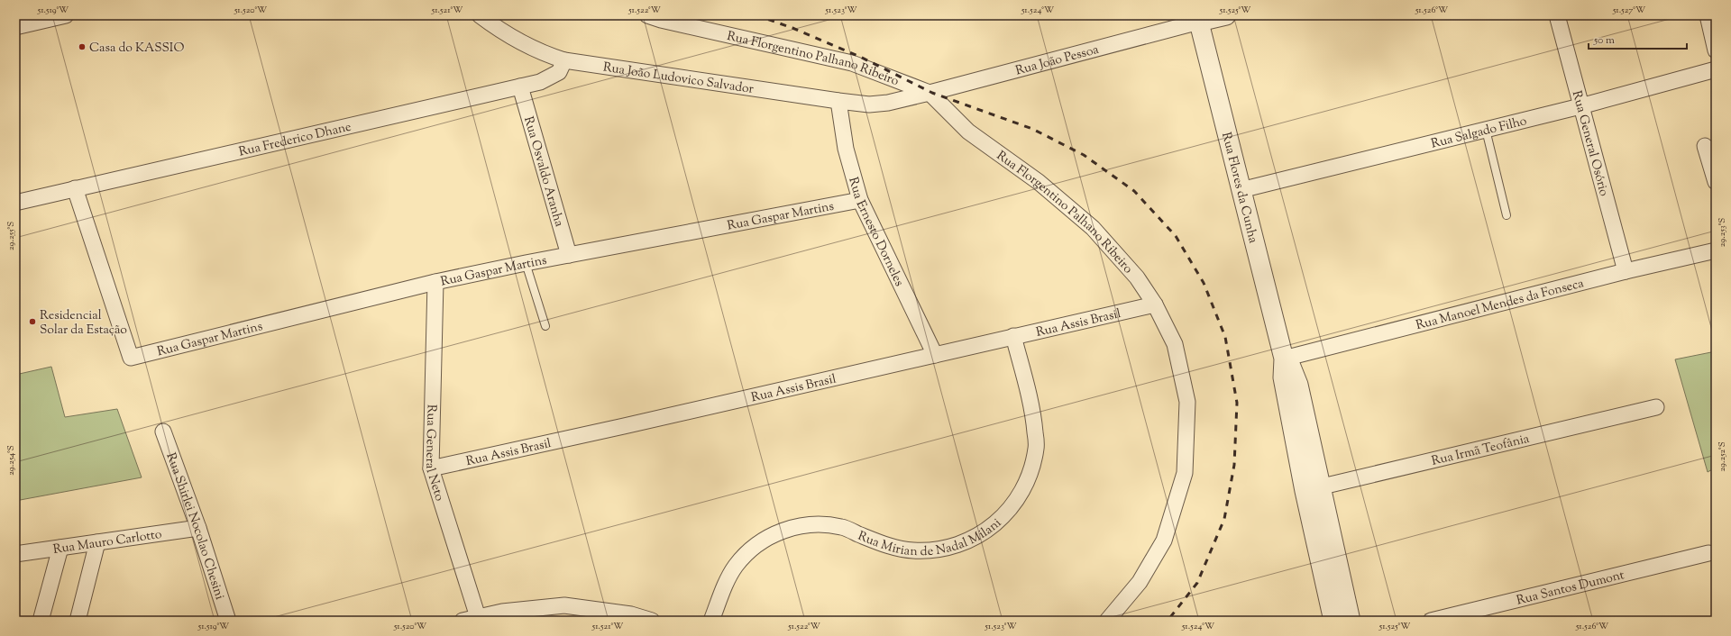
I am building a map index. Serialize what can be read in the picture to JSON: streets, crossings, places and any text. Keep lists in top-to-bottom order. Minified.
{"streets":{"street":["Rua Florgentino Palhano Ribeiro","Rua João Pessoa","Rua João Ludovico Salvador","Rua Salgado Filho","Rua Frederico Dhane","Rua General Osório","Rua Osvaldo Aranha","Rua Flores da Cunha","Rua Gaspar Martins","Rua Ernesto Dorneles","Rua Manoel Mendes da Fonseca","Rua Assis Brasil","Rua Irmã Teofânia","Rua General Neto","Rua Mirian de Nadal Milani","Rua Shirlei Nocolao Chesini","Rua Mauro Carlotto","Rua Santos Dumont"]},"crossings":[["Rua Florgentino Palhano Ribeiro","Rua João Pessoa"],["Rua Florgentino Palhano Ribeiro","Rua Assis Brasil"],["Rua João Pessoa","Rua João Ludovico Salvador"],["Rua João Pessoa","Rua Flores da Cunha"],["Rua João Ludovico Salvador","Rua Frederico Dhane"],["Rua João Ludovico Salvador","Rua Ernesto Dorneles"],["Rua Salgado Filho","Rua General Osório"],["Rua Salgado Filho","Rua Flores da Cunha"],["Rua Frederico Dhane","Rua Osvaldo Aranha"],["Rua Frederico Dhane","Rua Gaspar Martins"],["Rua General Osório","Rua Manoel Mendes da Fonseca"],["Rua Osvaldo Aranha","Rua Gaspar Martins"],["Rua Flores da Cunha","Rua Manoel Mendes da Fonseca"],["Rua Flores da Cunha","Rua Irmã Teofânia"],["Rua Gaspar Martins","Rua Ernesto Dorneles"],["Rua Gaspar Martins","Rua General Neto"],["Rua Ernesto Dorneles","Rua Assis Brasil"],["Rua Assis Brasil","Rua General Neto"],["Rua Assis Brasil","Rua Mirian de Nadal Milani"],["Rua Shirlei Nocolao Chesini","Rua Mauro Carlotto"]],"places":["Casa do KASSIO","Residencial Solar da Estação"],"scale_bar":"50 m","coordinates":["51.519°W","51.520°W","51.521°W","51.522°W","51.523°W","51.524°W","51.525°W","51.526°W","51.527°W","29.253°S","29.255°S","29.252°S","29.254°S"]}
